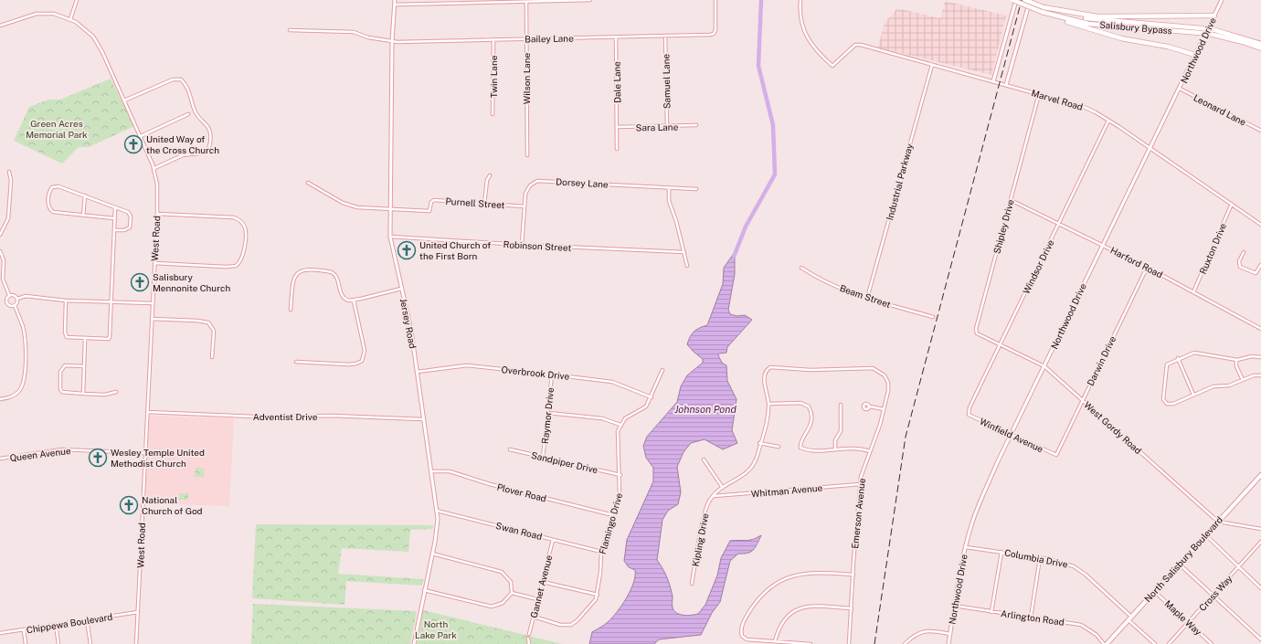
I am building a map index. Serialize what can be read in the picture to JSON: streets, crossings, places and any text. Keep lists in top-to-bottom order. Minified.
{"streets":{"highway":["Salisbury Bypass"],"main road":["North Salisbury Boulevard"],"street":["Bailey Lane","Northwood Drive","Twin Lane","Wilson Lane","Samuel Lane","Dale Lane","Marvel Road","Leonard Lane","Sara Lane","Industrial Parkway","Dorsey Lane","Purnell Street","Shipley Drive","West Road","Robinson Street","Ruxton Drive","Harford Road","Windsor Drive","Beam Street","Jersey Road","Darwin Drive","Overbrook Drive","Raymor Drive","Adventist Drive","West Gordy Road","Winfield Avenue","Queen Avenue","Sandpiper Drive","Whitman Avenue","Plover Road","Emerson Avenue","Flamingo Drive","Swan Road","Kipling Drive","Columbia Drive","Gannet Avenue","Cross Way","Arlington Road","Maple Way","Chippewa Boulevard"]},"crossings":[["Bailey Lane","Twin Lane"],["Bailey Lane","Wilson Lane"],["Bailey Lane","Samuel Lane"],["Bailey Lane","Dale Lane"],["Bailey Lane","Jersey Road"],["Northwood Drive","Marvel Road"],["Northwood Drive","Leonard Lane"],["Northwood Drive","Harford Road"],["Northwood Drive","West Gordy Road"],["Northwood Drive","Winfield Avenue"],["Northwood Drive","Columbia Drive"],["Northwood Drive","Arlington Road"],["Samuel Lane","Sara Lane"],["Dale Lane","Sara Lane"],["Marvel Road","Industrial Parkway"],["Marvel Road","Shipley Drive"],["Marvel Road","Ruxton Drive"],["Marvel Road","Windsor Drive"],["Industrial Parkway","Beam Street"],["Dorsey Lane","Purnell Street"],["Dorsey Lane","Robinson Street"],["Purnell Street","Jersey Road"],["Shipley Drive","Harford Road"],["Shipley Drive","Windsor Drive"],["Shipley Drive","West Gordy Road"],["West Road","Adventist Drive"],["West Road","Queen Avenue"],["West Road","Chippewa Boulevard"],["Robinson Street","Jersey Road"],["Ruxton Drive","Harford Road"],["Harford Road","Windsor Drive"],["Harford Road","Darwin Drive"],["Windsor Drive","West Gordy Road"],["Windsor Drive","Winfield Avenue"],["Jersey Road","Overbrook Drive"],["Jersey Road","Adventist Drive"],["Jersey Road","Plover Road"],["Jersey Road","Swan Road"],["Darwin Drive","West Gordy Road"],["Darwin Drive","Winfield Avenue"],["Overbrook Drive","Raymor Drive"],["Raymor Drive","Sandpiper Drive"],["West Gordy Road","North Salisbury Boulevard"],["Sandpiper Drive","Flamingo Drive"],["Whitman Avenue","Emerson Avenue"],["Whitman Avenue","Kipling Drive"],["Plover Road","Flamingo Drive"],["Emerson Avenue","Kipling Drive"],["Flamingo Drive","Swan Road"],["Flamingo Drive","Gannet Avenue"],["Swan Road","Gannet Avenue"],["Columbia Drive","North Salisbury Boulevard"],["North Salisbury Boulevard","Arlington Road"],["North Salisbury Boulevard","Maple Way"],["Cross Way","Maple Way"]],"water":["Johnson Pond"],"parks":["Green Acres Memorial Park","North Lake Park"],"places":{"church":["United Way of the Cross Church","United Church of the First Born","Salisbury Mennonite Church","Wesley Temple United Methodist Church","National Church of God"]}}
